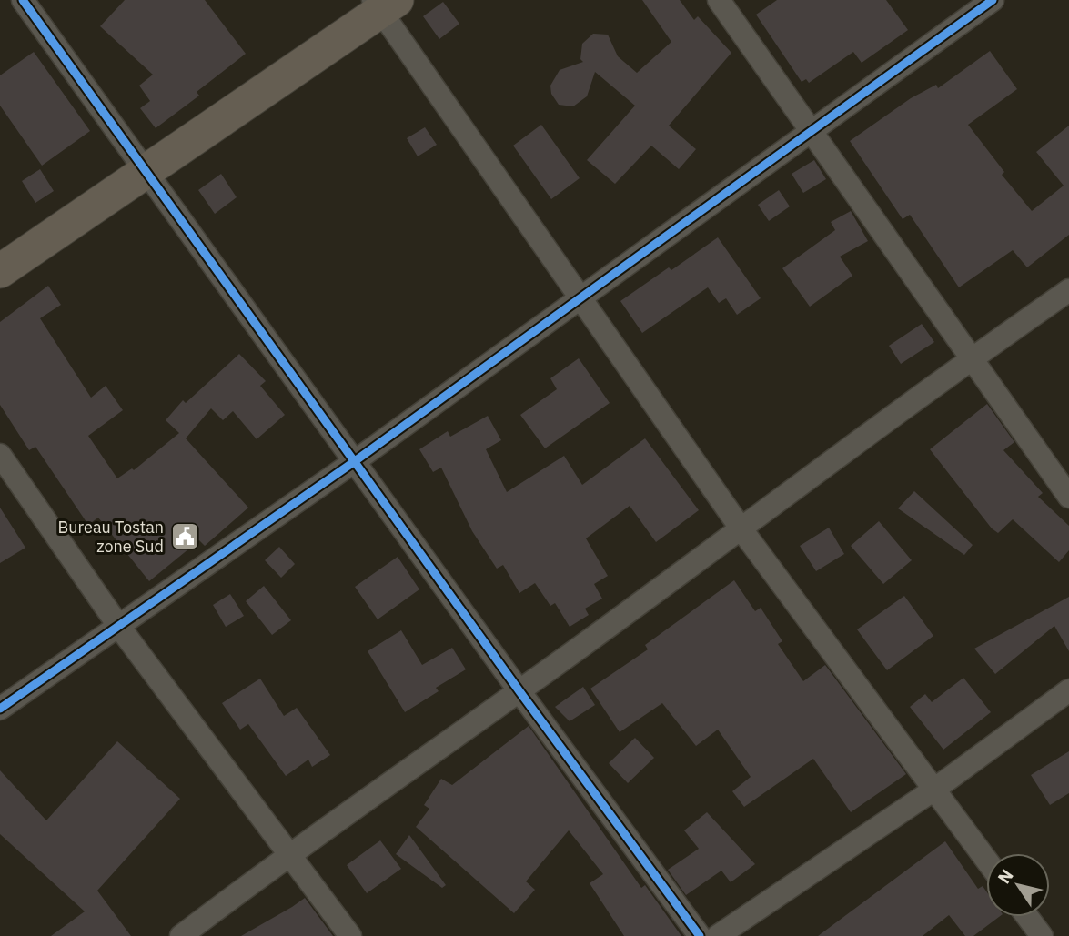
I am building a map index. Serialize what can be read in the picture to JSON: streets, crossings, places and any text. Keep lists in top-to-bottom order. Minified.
{"places":{"public building":["Bureau Tostan zone Sud"]},"north":"top left"}
